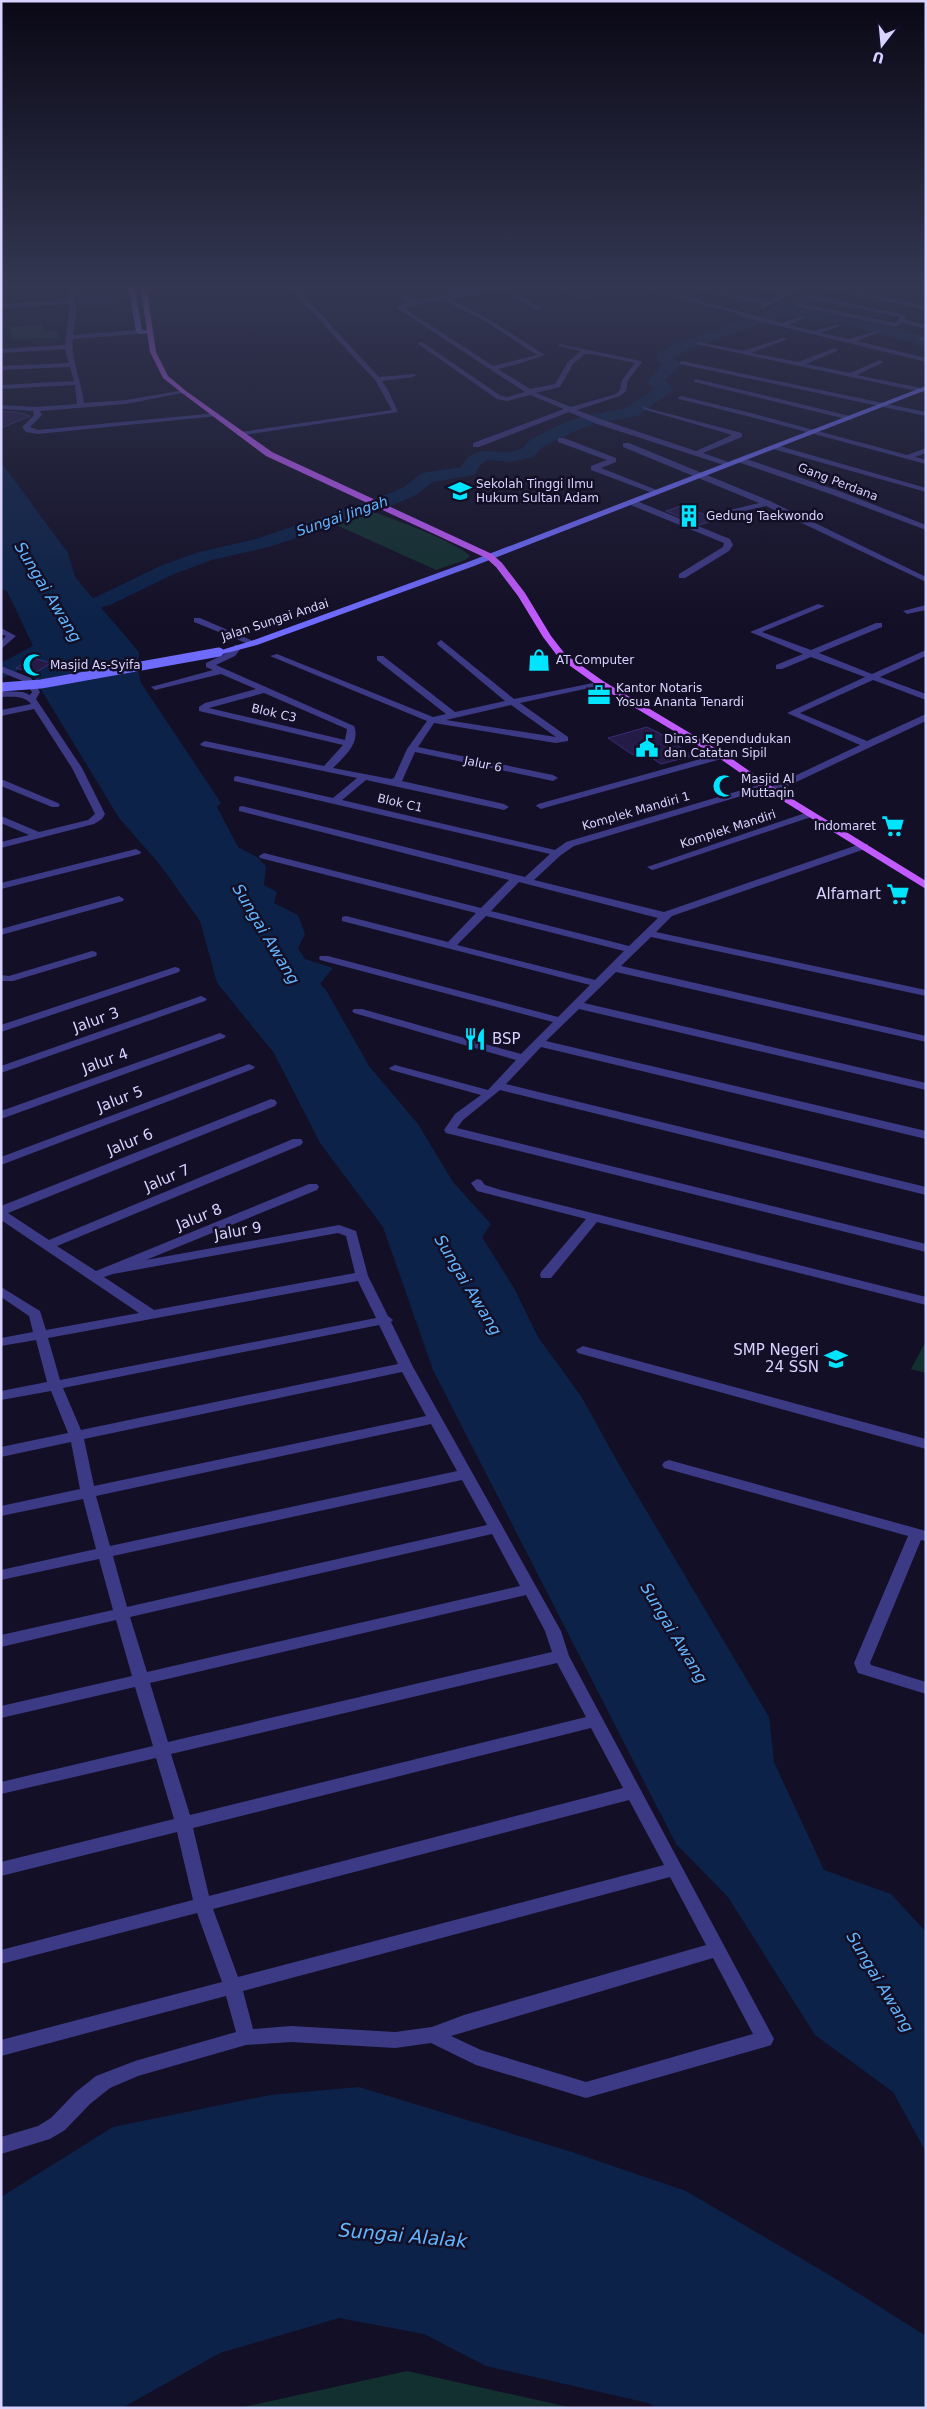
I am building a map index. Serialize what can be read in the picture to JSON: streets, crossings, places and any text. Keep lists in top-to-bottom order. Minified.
{"streets":{"street":["Gang Perdana","Jalan Sungai Andai","Blok C3","Jalur 6","Blok C1","Komplek Mandiri 1","Komplek Mandiri","Jalur 3","Jalur 4","Jalur 5","Jalur 7","Jalur 8","Jalur 9"]},"crossings":[["Gang Perdana","Jalan Sungai Andai"],["Blok C1","Komplek Mandiri 1"],["Jalur 8","Jalur 9"]],"water":["Sungai Jingah","Sungai Awang","Sungai Alalak"],"places":{"school or university":["Sekolah Tinggi Ilmu Hukum Sultan Adam","SMP Negeri 24 SSN"],"building":["Gedung Taekwondo"],"shop":["AT Computer"],"mosque":["Masjid As-Syifa","Masjid Al Muttaqin"],"office":["Kantor Notaris Yosua Ananta Tenardi"],"public building":["Dinas Kependudukan dan Catatan Sipil"],"supermarket":["Indomaret","Alfamart"],"restaurant":["BSP"]},"north":"bottom"}
